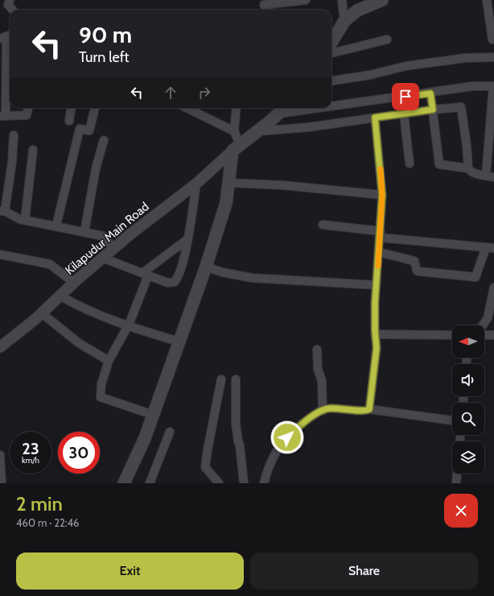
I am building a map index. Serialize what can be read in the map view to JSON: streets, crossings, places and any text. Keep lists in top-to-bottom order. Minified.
{"streets":{"street":["Kilapudur Main Road"]},"north":"left","page":{"turn":["90 m","Turn left"],"speed":"23 km/h","limit":"30","heading":["2 min","460 m · 22:46"],"buttons":["Exit","Share"]}}
